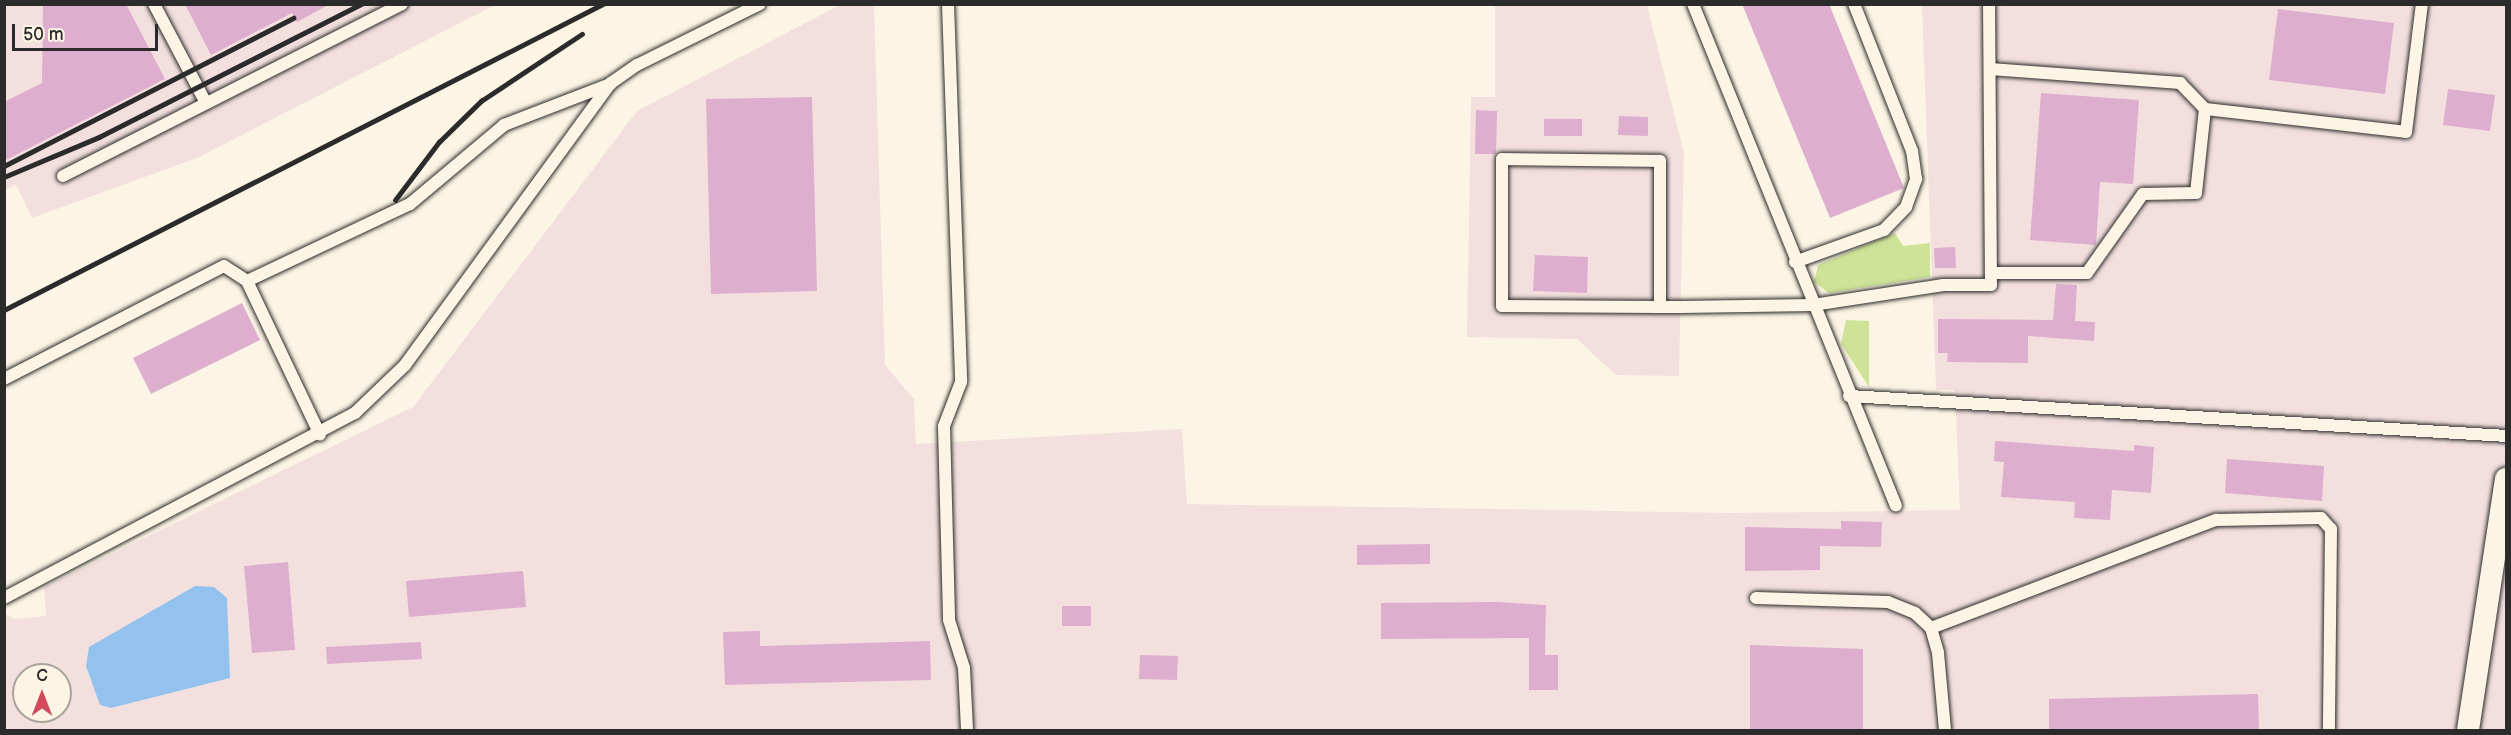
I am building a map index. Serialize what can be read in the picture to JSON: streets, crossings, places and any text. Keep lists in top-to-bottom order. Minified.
{"scale_bar":"50 m","north":"top"}
